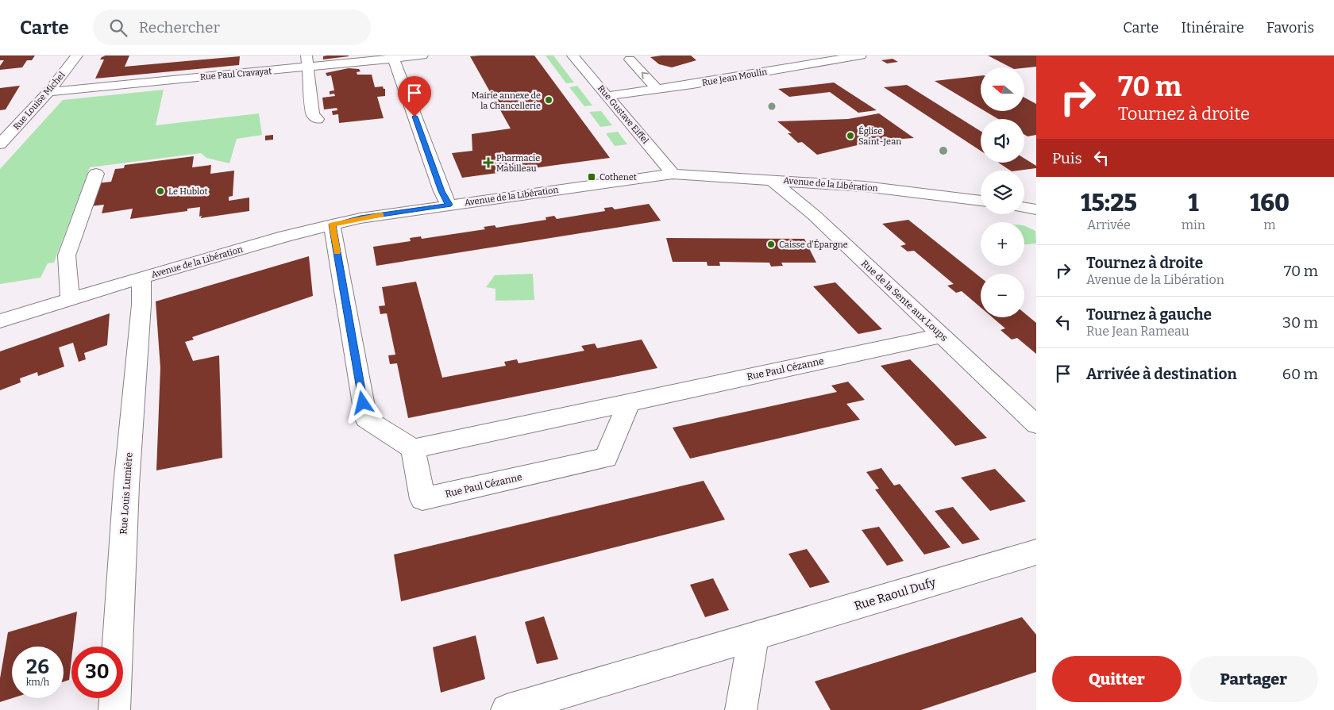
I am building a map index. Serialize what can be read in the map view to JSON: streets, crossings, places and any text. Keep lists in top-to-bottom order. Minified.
{"streets":{"street":["Rue Paul Cravayat","Rue Jean Moulin","Rue Louise Michel","Rue Gustave Eiffel","Avenue de la Libération","Rue de la Sente aux Loups","Rue Paul Cézanne","Rue Louis Lumière","Rue Raoul Dufy"]},"crossings":[["Rue Paul Cravayat","Rue Louise Michel"],["Rue Jean Moulin","Rue Gustave Eiffel"],["Rue Gustave Eiffel","Avenue de la Libération"],["Avenue de la Libération","Rue de la Sente aux Loups"],["Avenue de la Libération","Rue Louis Lumière"],["Rue de la Sente aux Loups","Rue Paul Cézanne"]],"places":{"other":["Mairie annexe de la Chancellerie","Église Saint-Jean","Le Hublot","Caisse d'Épargne"],"health":["Pharmacie Mabilleau"],"transit":["Cothenet"]},"north":"left","page":{"header":"Carte","search":"Rechercher","nav":["Carte","Itinéraire","Favoris"],"turn":["70 m","Tournez à droite"],"map_buttons":["+","−"],"then":"Puis","eta":["15:25","Arrivée","1","min","160","m"],"list":[{"name":"Tournez à droite","note":"Avenue de la Libération","value":"70 m"},{"name":"Tournez à gauche","note":"Rue Jean Rameau","value":"30 m"},{"name":"Arrivée à destination","value":"60 m"}],"speed":"26 km/h","limit":"30","buttons":["Quitter","Partager"]}}
